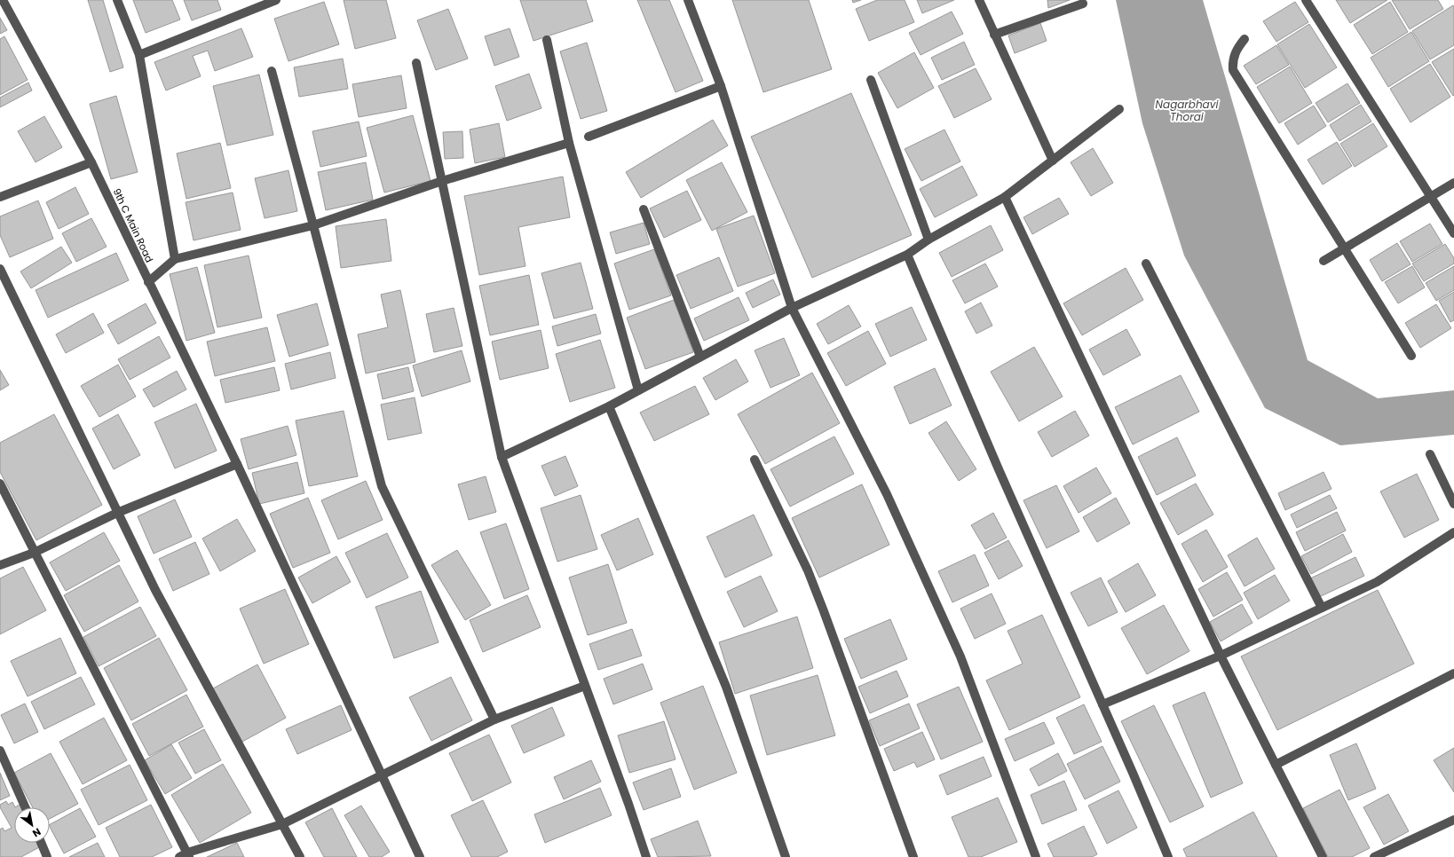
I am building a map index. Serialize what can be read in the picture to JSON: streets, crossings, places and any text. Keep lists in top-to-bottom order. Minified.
{"streets":{"street":["9th C Main Road"]},"water":["Nagarbhavi Thorai"],"north":"bottom right"}
